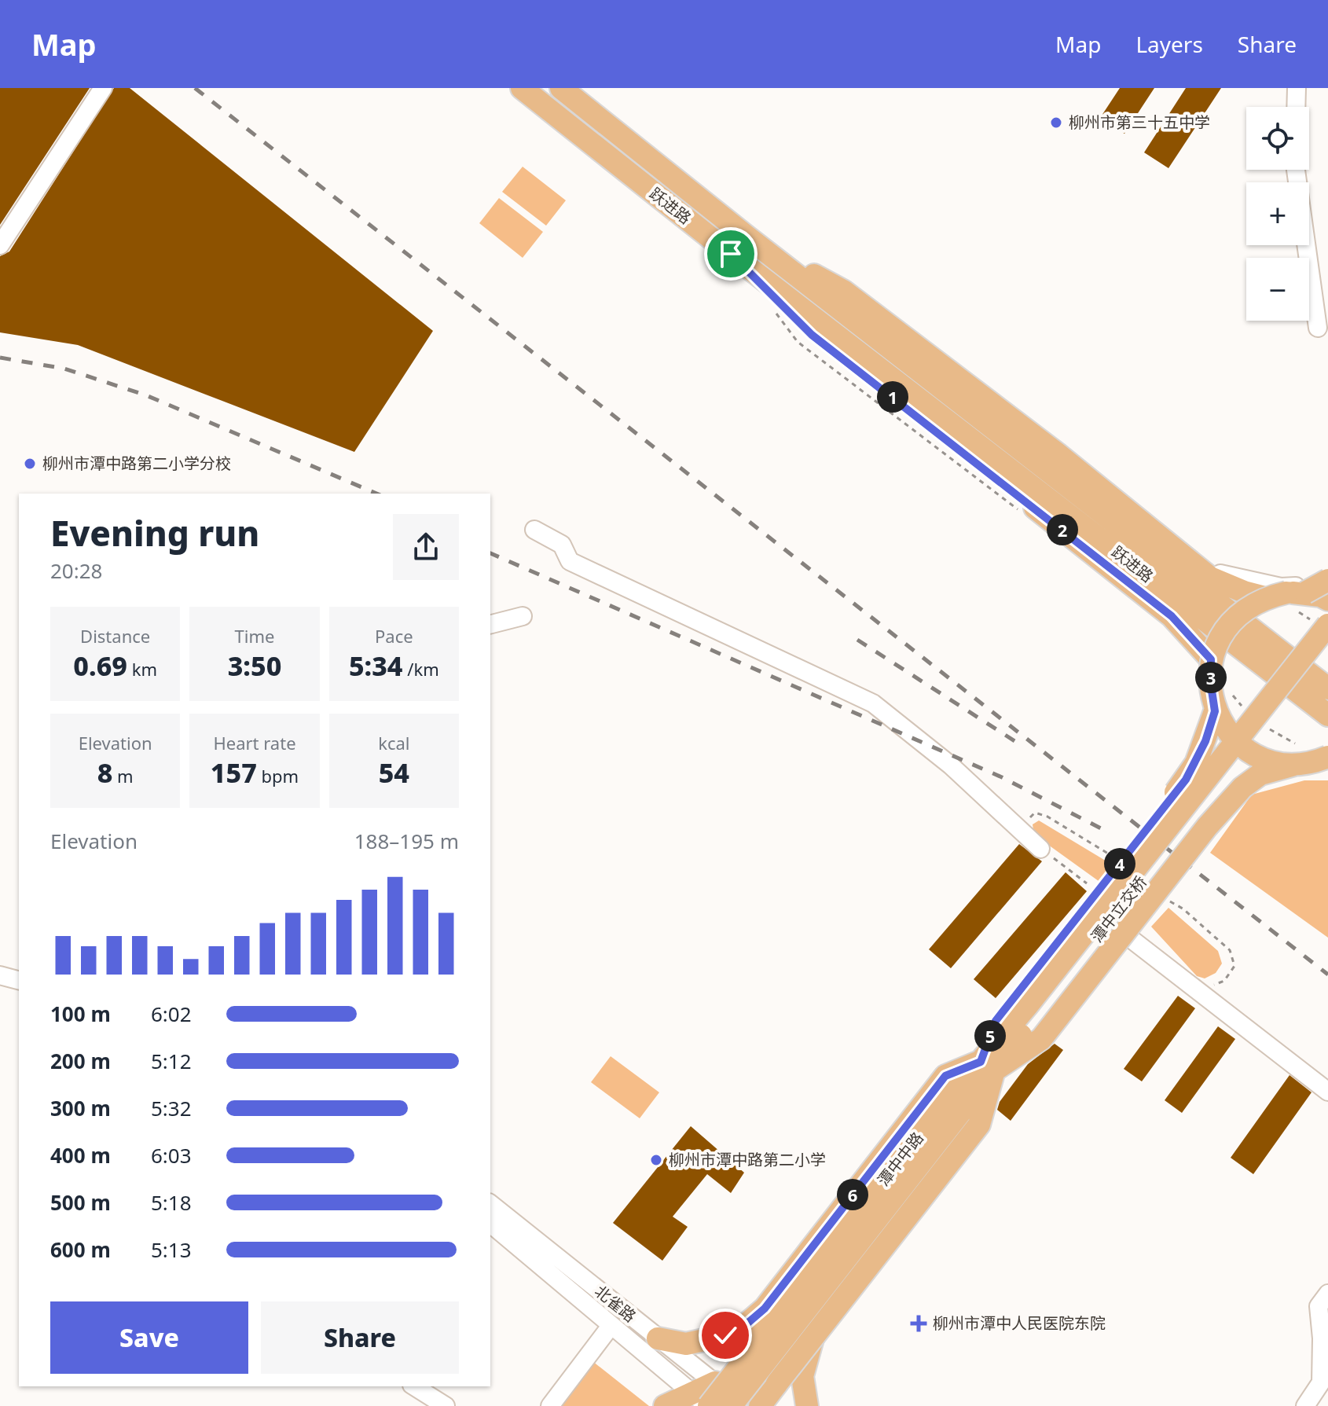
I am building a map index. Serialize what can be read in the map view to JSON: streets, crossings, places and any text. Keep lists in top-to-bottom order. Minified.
{"streets":{"main road":["跃进路","潭中立交桥","潭中中路"],"street":["北雀路"]},"crossings":[["潭中立交桥","潭中中路"],["潭中中路","北雀路"]],"places":{"other":["柳州市第三十五中学","柳州市潭中路第二小学分校","柳州市潭中路第二小学"],"health":["柳州市潭中人民医院东院"]},"page":{"header":"Map","nav":["Map","Layers","Share"],"map_buttons":["+","−"],"pins":["1","2","3","4","5","6"],"heading":["Evening run","20:28"],"stats":[["Distance","0.69 km"],["Time","3:50"],["Pace","5:34 /km"],["Elevation","8 m"],["Heart rate","157 bpm"],["kcal","54"]],"chart":["Elevation","188–195 m"],"list":[{"name":"100 m","note":"6:02"},{"name":"200 m","note":"5:12"},{"name":"300 m","note":"5:32"},{"name":"400 m","note":"6:03"},{"name":"500 m","note":"5:18"},{"name":"600 m","note":"5:13"}],"buttons":["Save","Share"]}}
